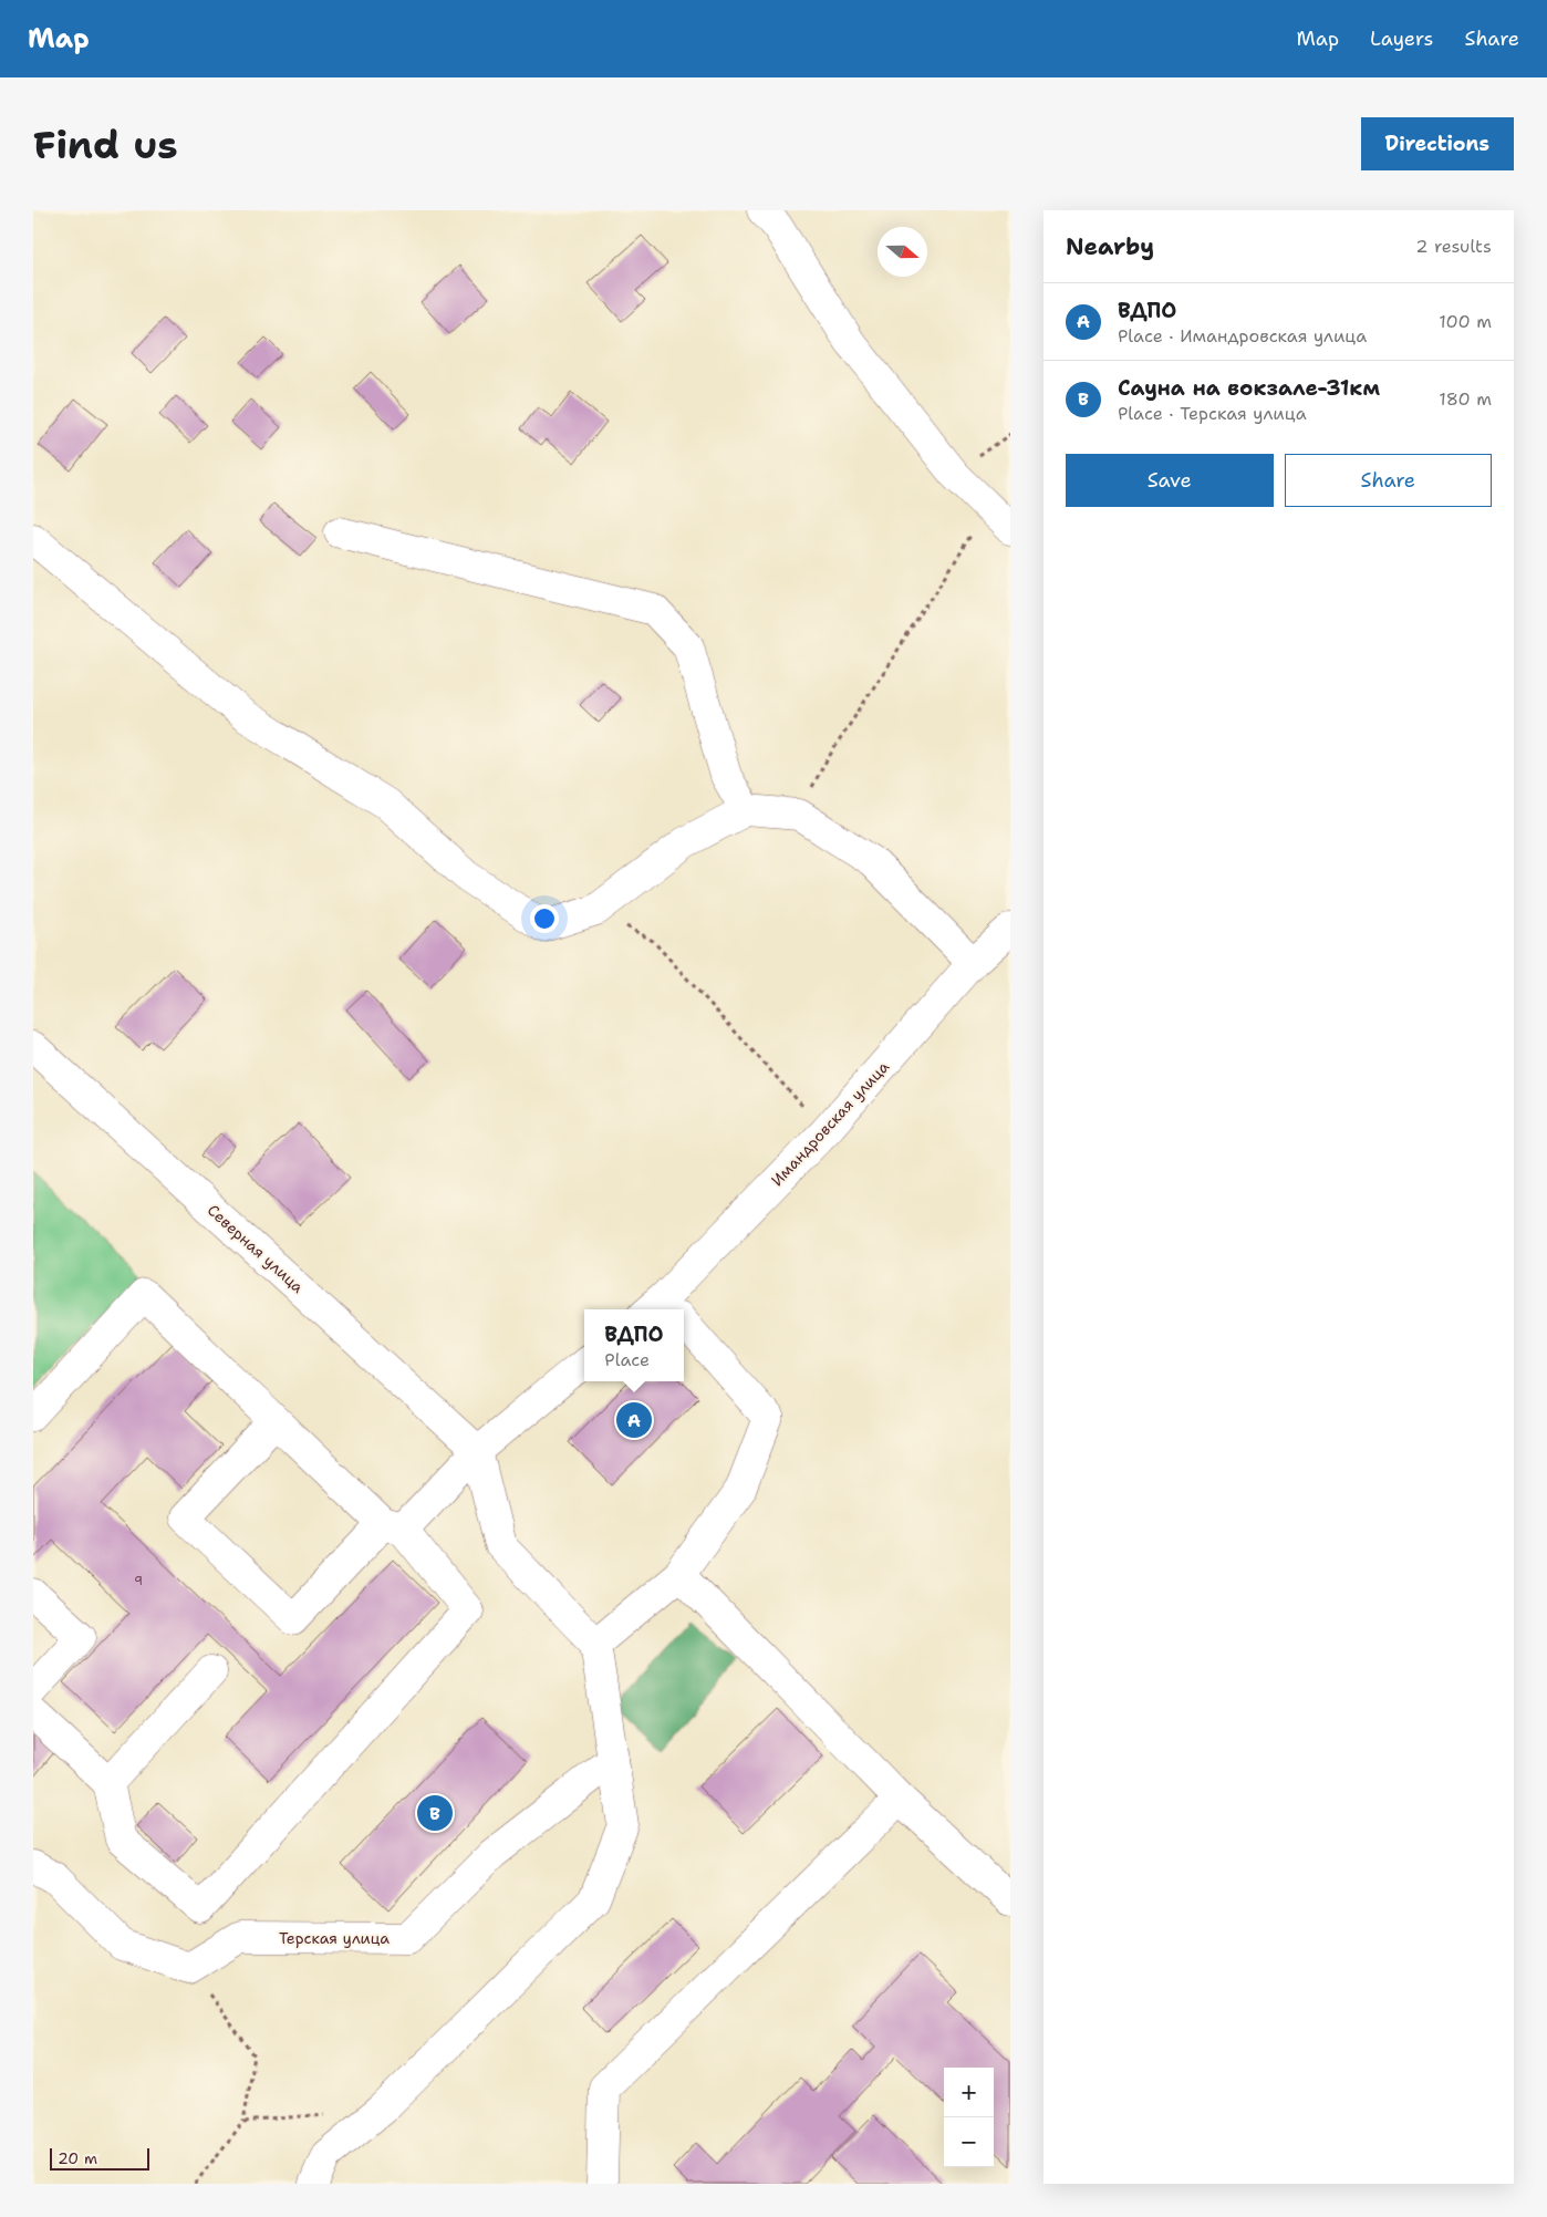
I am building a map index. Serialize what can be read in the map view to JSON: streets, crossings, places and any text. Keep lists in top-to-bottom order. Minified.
{"streets":{"street":["Имандровская улица","Северная улица","Терская улица"]},"house_numbers":["9"],"scale_bar":"20 m","north":"right","page":{"header":"Map","nav":["Map","Layers","Share"],"buttons":["Directions",["Save","Share"]],"title":"Find us","heading":["Nearby","2 results"],"list":[{"mark":"A","name":"ВДПО","note":"Place · Имандровская улица","value":"100 m"},{"mark":"B","name":"Сауна на вокзале-31км","note":"Place · Терская улица","value":"180 m"}],"popup":["ВДПО","Place"],"pins":["A","B"],"map_buttons":["+","−"],"scale":"20 m"}}
